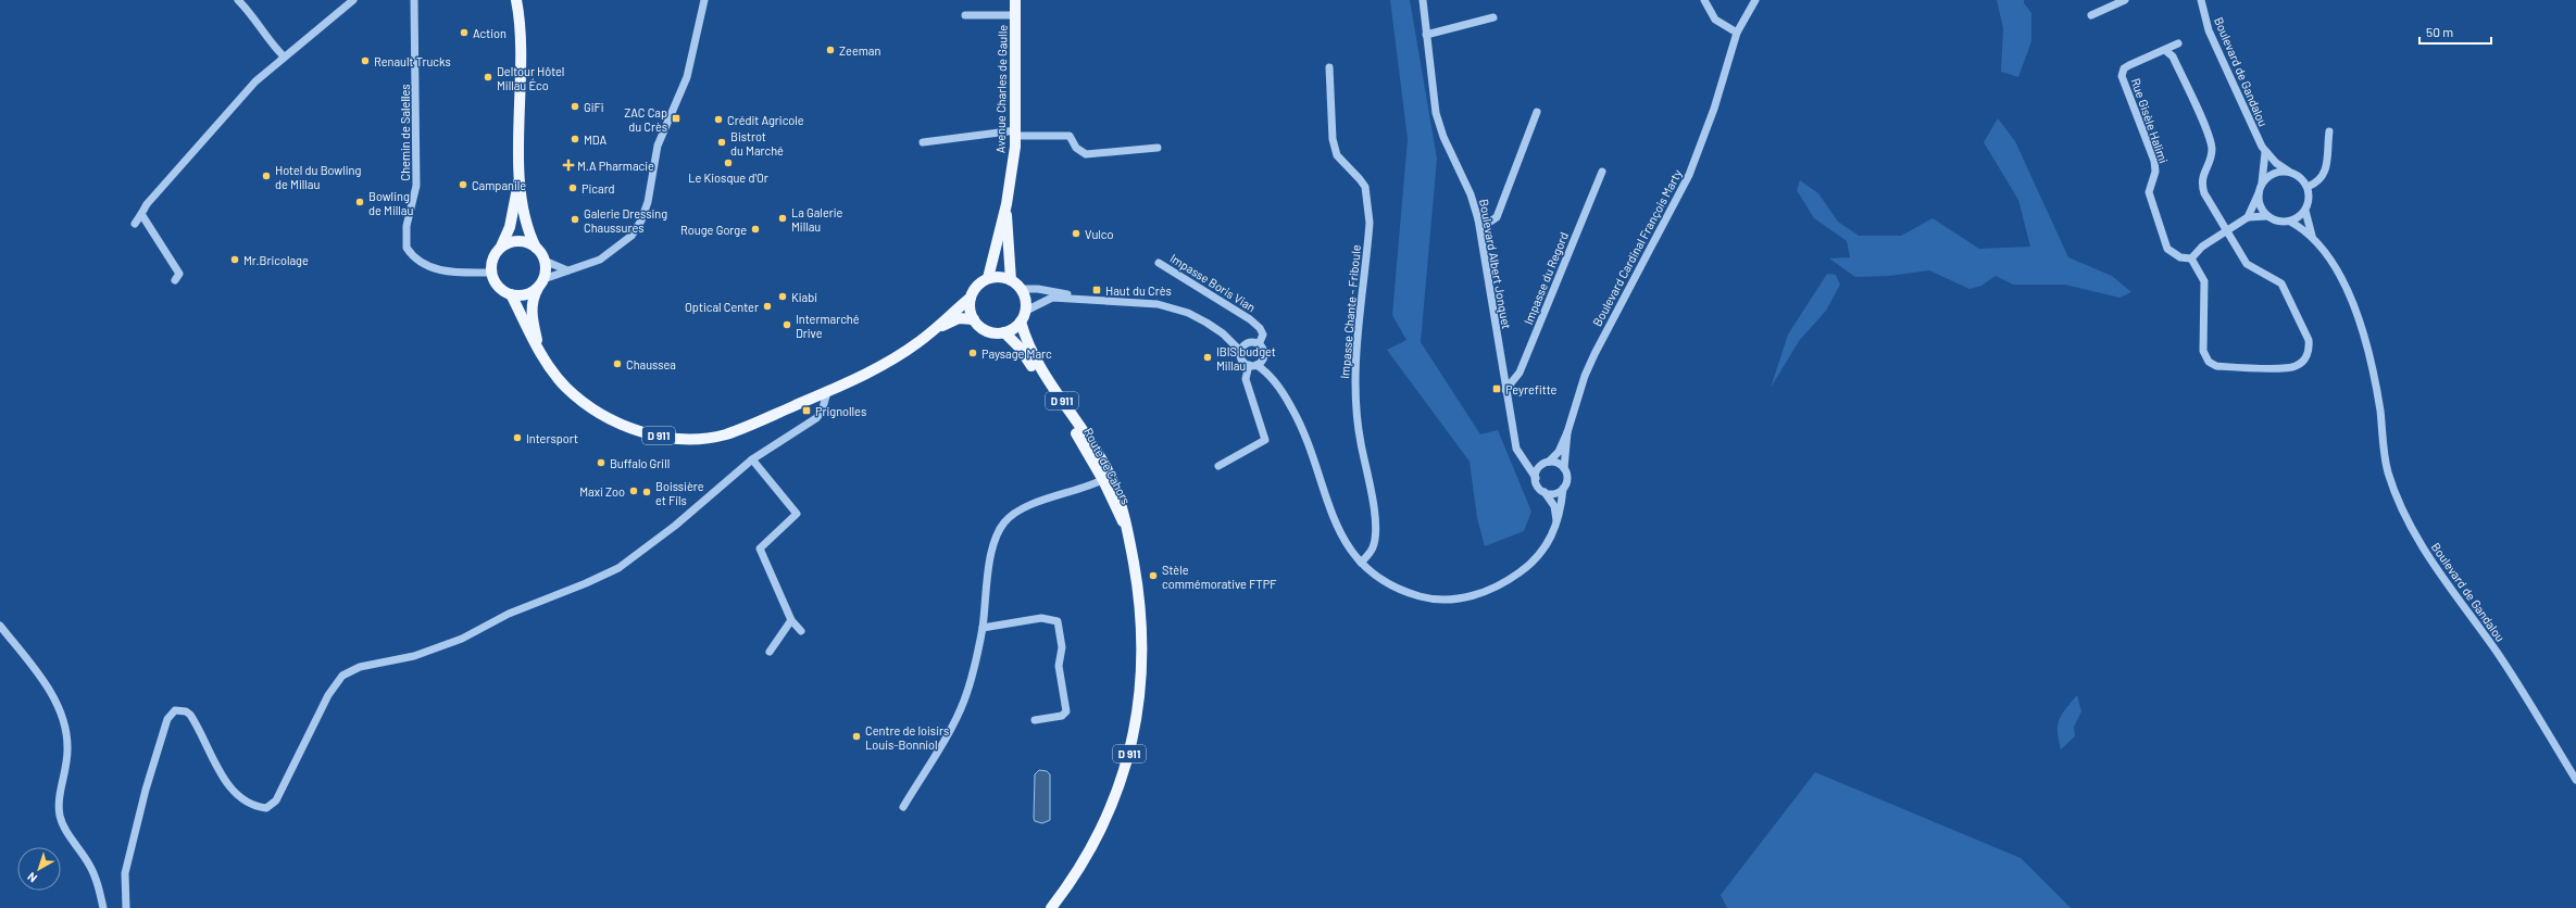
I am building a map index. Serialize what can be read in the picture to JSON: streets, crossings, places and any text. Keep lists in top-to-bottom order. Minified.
{"streets":{"main road":["Avenue Charles de Gaulle","D 911","Route de Cahors"],"street":["Boulevard de Gandalou","Rue Gisèle Halimi","Chemin de Salelles","Boulevard Cardinal François Marty","Boulevard Albert Jonquet","Impasse du Regord","Impasse Boris Vian","Impasse Chante - Friboule"]},"crossings":[["Chemin de Salelles","D 911"],["Boulevard Cardinal François Marty","Boulevard Albert Jonquet"],["Boulevard Albert Jonquet","Impasse du Regord"],["D 911","Route de Cahors"]],"places":{"other":["Action","Zeeman","Renault Trucks","Deltour Hôtel Millau Éco","GiFi","Crédit Agricole","MDA","Bistrot du Marché","Le Kiosque d'Or","Hotel du Bowling de Millau","Campanile","Picard","Bowling de Millau","La Galerie Millau","Galerie Dressing Chaussures","Rouge Gorge","Vulco","Mr.Bricolage","Kiabi","Optical Center","Intermarché Drive","Paysage Marc","IBIS budget Millau","Chaussea","Intersport","Buffalo Grill","Maxi Zoo","Boissière et Fils","Stèle commémorative FTPF","Centre de loisirs Louis-Bonniol"],"transit":["ZAC Cap du Crès","Haut du Crès","Peyrefitte","Prignolles"],"health":["M.A Pharmacie"]},"scale_bar":"50 m","north":"bottom left"}
